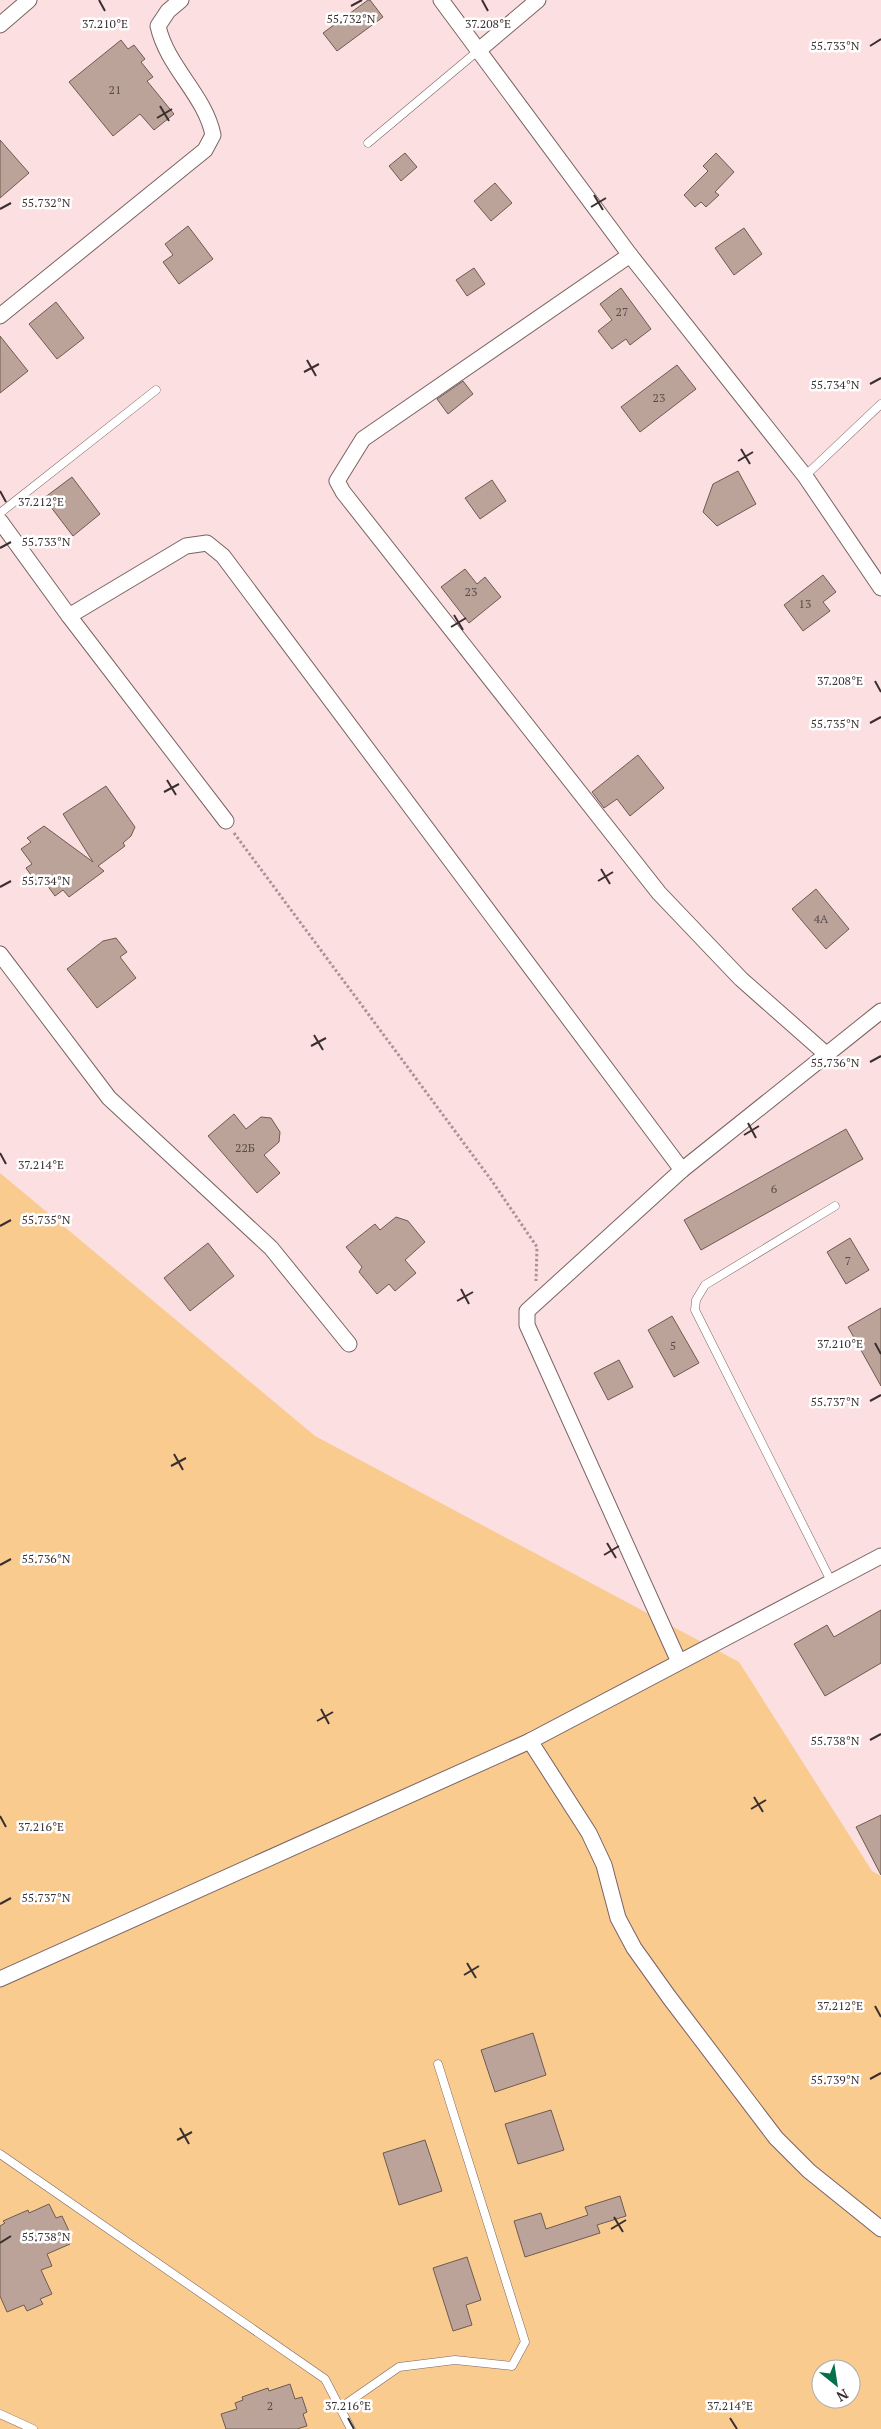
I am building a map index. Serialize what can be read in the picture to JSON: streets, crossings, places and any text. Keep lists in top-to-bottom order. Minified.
{"house_numbers":["21","27","23","23","13","4А","22Б","6","7","5","2"],"north":"bottom right","coordinates":["55.732°N","37.210°E","37.208°E","55.733°N","55.734°N","37.212°E","55.735°N","55.736°N","37.214°E","55.737°N","55.738°N","37.216°E","55.739°N"]}
